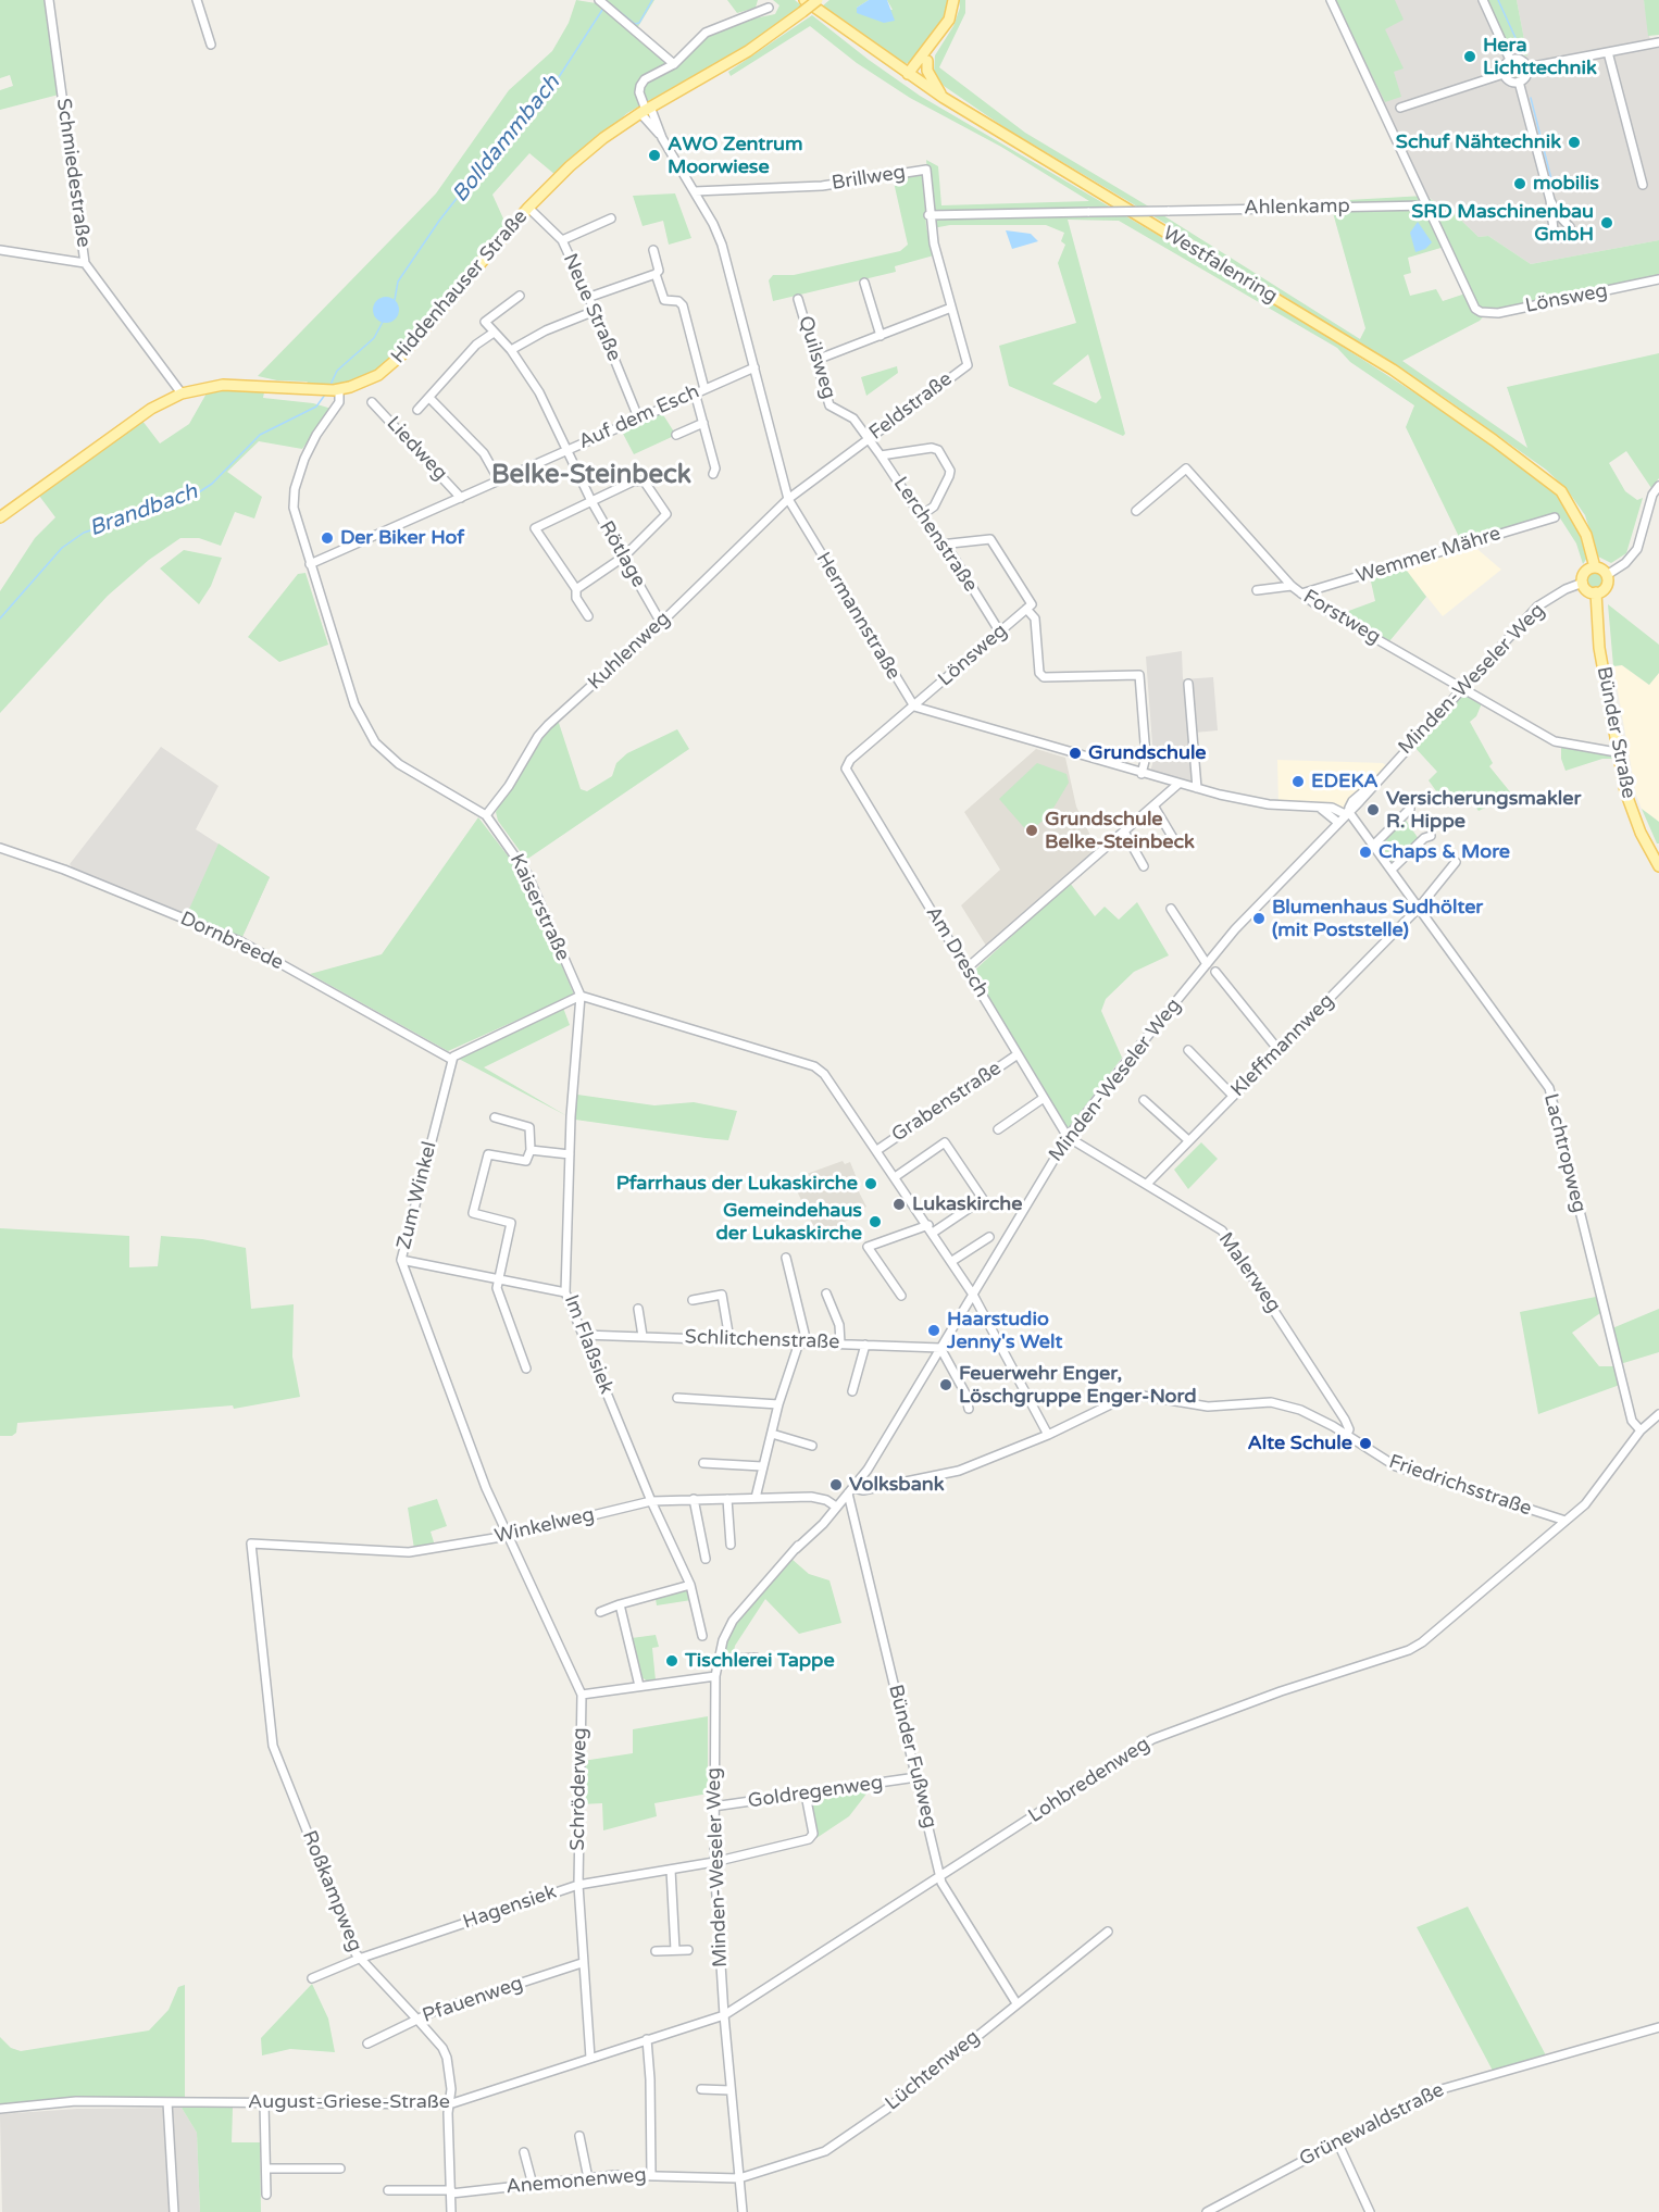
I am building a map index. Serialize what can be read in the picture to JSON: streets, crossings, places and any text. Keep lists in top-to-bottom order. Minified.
{"streets":{"main road":["Westfalenring","Hiddenhauser Straße","Bünder Straße"],"street":["Schmiedestraße","Brillweg","Ahlenkamp","Lönsweg","Neue Straße","Quilsweg","Feldstraße","Auf dem Esch","Liedweg","Lerchenstraße","Rötlage","Wemmer Mähre","Hermannstraße","Forstweg","Kuhlenweg","Minden-Weseler Weg","Kaiserstraße","Dornbreede","Am Dresch","Kleffmannweg","Grabenstraße","Lachtropweg","Zum Winkel","Malerweg","Schlitchenstraße","Im Flaßsiek","Friedrichsstraße","Winkelweg","Bünder Fußweg","Lohbredenweg","Schröderweg","Goldregenweg","Roßkampweg","Hagensiek","Pfauenweg","Lüchtenweg","August-Griese-Straße","Grünewaldstraße","Anemonenweg"]},"crossings":[["Schmiedestraße","Hiddenhauser Straße"],["Brillweg","Feldstraße"],["Brillweg","Hermannstraße"],["Ahlenkamp","Lönsweg"],["Ahlenkamp","Feldstraße"],["Westfalenring","Minden-Weseler Weg"],["Westfalenring","Bünder Straße"],["Hiddenhauser Straße","Neue Straße"],["Hiddenhauser Straße","Hermannstraße"],["Hiddenhauser Straße","Kaiserstraße"],["Lönsweg","Lerchenstraße"],["Lönsweg","Hermannstraße"],["Lönsweg","Am Dresch"],["Neue Straße","Auf dem Esch"],["Quilsweg","Feldstraße"],["Quilsweg","Lerchenstraße"],["Feldstraße","Lerchenstraße"],["Feldstraße","Hermannstraße"],["Feldstraße","Kuhlenweg"],["Auf dem Esch","Liedweg"],["Auf dem Esch","Rötlage"],["Auf dem Esch","Hermannstraße"],["Auf dem Esch","Kaiserstraße"],["Rötlage","Kuhlenweg"],["Wemmer Mähre","Forstweg"],["Hermannstraße","Kuhlenweg"],["Forstweg","Minden-Weseler Weg"],["Forstweg","Bünder Straße"],["Kuhlenweg","Kaiserstraße"],["Minden-Weseler Weg","Bünder Straße"],["Minden-Weseler Weg","Am Dresch"],["Minden-Weseler Weg","Lachtropweg"],["Minden-Weseler Weg","Malerweg"],["Minden-Weseler Weg","Schlitchenstraße"],["Minden-Weseler Weg","Friedrichsstraße"],["Minden-Weseler Weg","Winkelweg"],["Minden-Weseler Weg","Bünder Fußweg"],["Minden-Weseler Weg","Lohbredenweg"],["Minden-Weseler Weg","Goldregenweg"],["Minden-Weseler Weg","Hagensiek"],["Minden-Weseler Weg","Lüchtenweg"],["Minden-Weseler Weg","August-Griese-Straße"],["Minden-Weseler Weg","Anemonenweg"],["Kaiserstraße","Im Flaßsiek"],["Dornbreede","Zum Winkel"],["Am Dresch","Grabenstraße"],["Am Dresch","Malerweg"],["Kleffmannweg","Lachtropweg"],["Kleffmannweg","Malerweg"],["Zum Winkel","Winkelweg"],["Zum Winkel","Schröderweg"],["Malerweg","Friedrichsstraße"],["Schlitchenstraße","Im Flaßsiek"],["Im Flaßsiek","Winkelweg"],["Friedrichsstraße","Bünder Fußweg"],["Friedrichsstraße","Lohbredenweg"],["Winkelweg","Schröderweg"],["Winkelweg","Roßkampweg"],["Bünder Fußweg","Lohbredenweg"],["Bünder Fußweg","Goldregenweg"],["Bünder Fußweg","Lüchtenweg"],["Lohbredenweg","August-Griese-Straße"],["Schröderweg","Hagensiek"],["Schröderweg","Pfauenweg"],["Schröderweg","August-Griese-Straße"],["Goldregenweg","Hagensiek"],["Roßkampweg","Hagensiek"],["Roßkampweg","Pfauenweg"],["Roßkampweg","August-Griese-Straße"],["Roßkampweg","Anemonenweg"],["Lüchtenweg","Anemonenweg"]],"districts":["Belke-Steinbeck"],"water":["Bolldammbach","Brandbach"],"places":["Hera Lichttechnik","Schuf Nähtechnik","AWO Zentrum Moorwiese","mobilis","SRD Maschinenbau GmbH","Der Biker Hof","Grundschule","EDEKA","Versicherungsmakler R. Hippe","Grundschule Belke-Steinbeck","Chaps & More","Blumenhaus Sudhölter (mit Poststelle)","Pfarrhaus der Lukaskirche","Lukaskirche","Gemeindehaus der Lukaskirche","Haarstudio Jenny's Welt","Feuerwehr Enger, Löschgruppe Enger-Nord","Alte Schule","Volksbank","Tischlerei Tappe"]}
